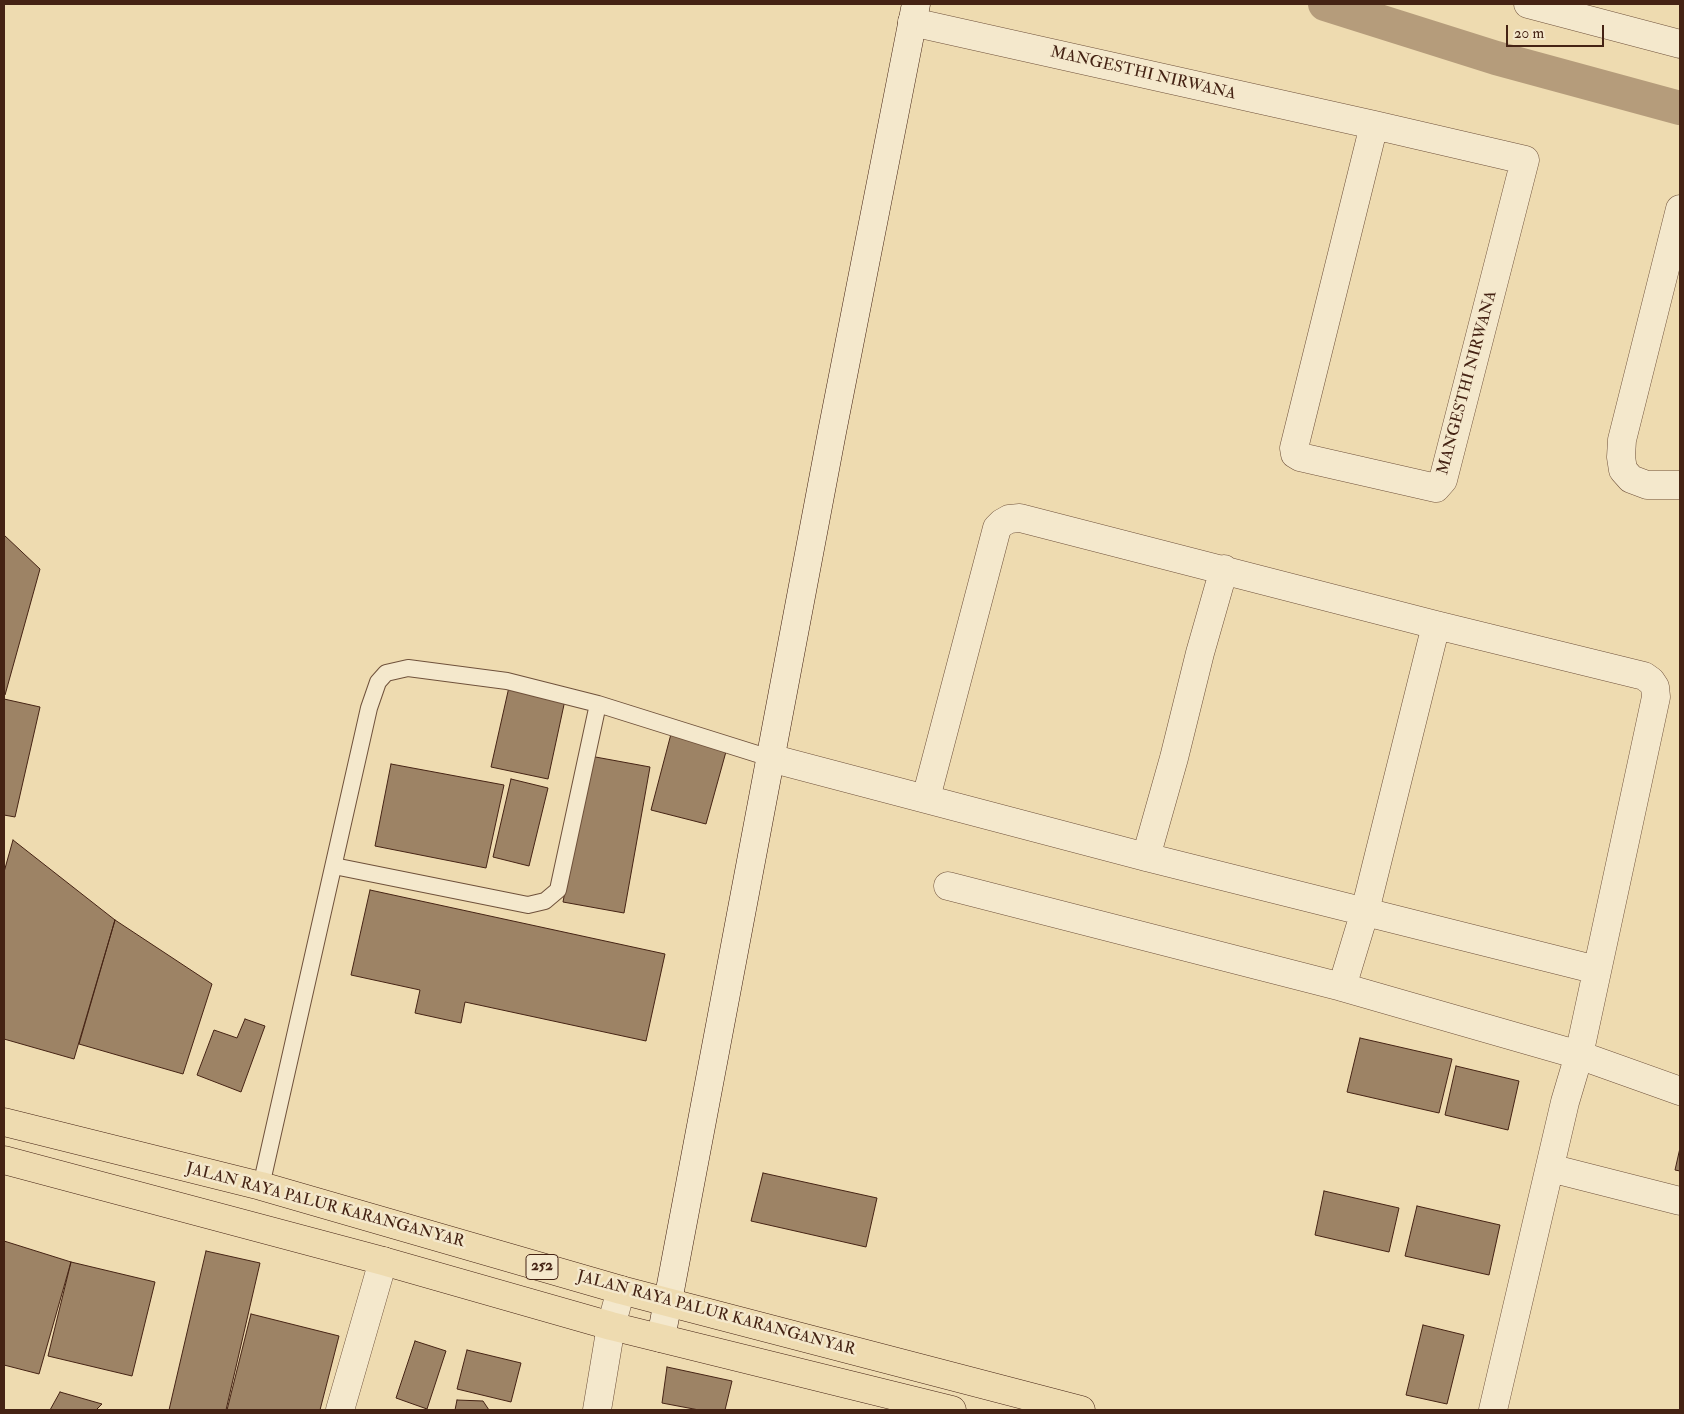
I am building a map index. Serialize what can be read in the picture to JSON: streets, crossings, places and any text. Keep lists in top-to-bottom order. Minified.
{"streets":{"main road":["JALAN RAYA PALUR KARANGANYAR","252"],"street":["MANGESTHI NIRWANA"]},"scale_bar":"20 m"}
